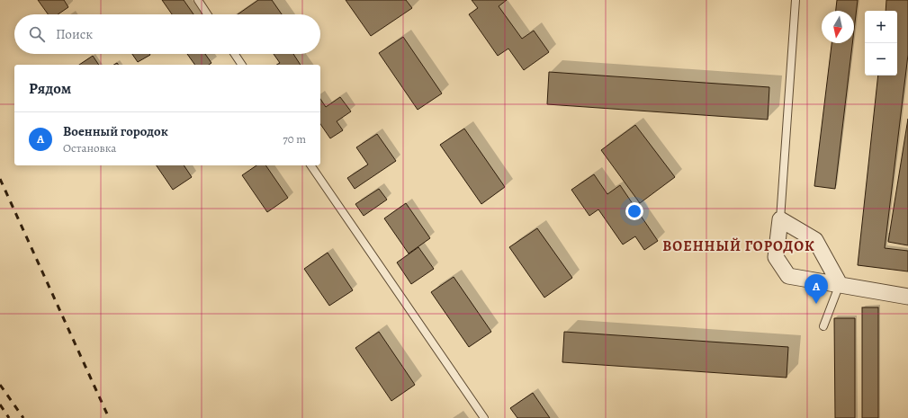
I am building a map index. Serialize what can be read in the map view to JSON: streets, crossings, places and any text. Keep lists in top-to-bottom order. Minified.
{"districts":["ВОЕННЫЙ ГОРОДОК"],"north":"bottom","page":{"map_buttons":["+","−"],"search":"Поиск","heading":"Рядом","list":[{"mark":"A","name":"Военный городок","note":"Остановка","value":"70 m"}],"pins":"A"}}
